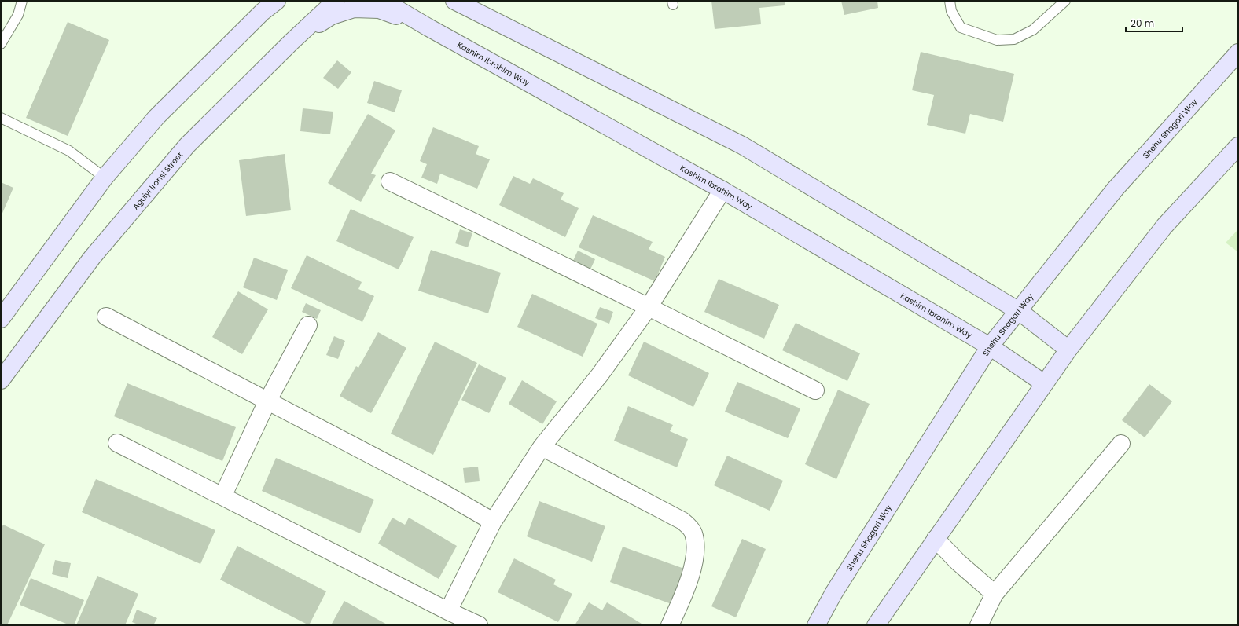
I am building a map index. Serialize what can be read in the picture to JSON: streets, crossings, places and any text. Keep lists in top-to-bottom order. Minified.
{"streets":{"main road":["Kashim Ibrahim Way","Shehu Shagari Way","Aguiyi Ironsi Street"]},"crossings":[["Kashim Ibrahim Way","Shehu Shagari Way"]],"scale_bar":"20 m"}
